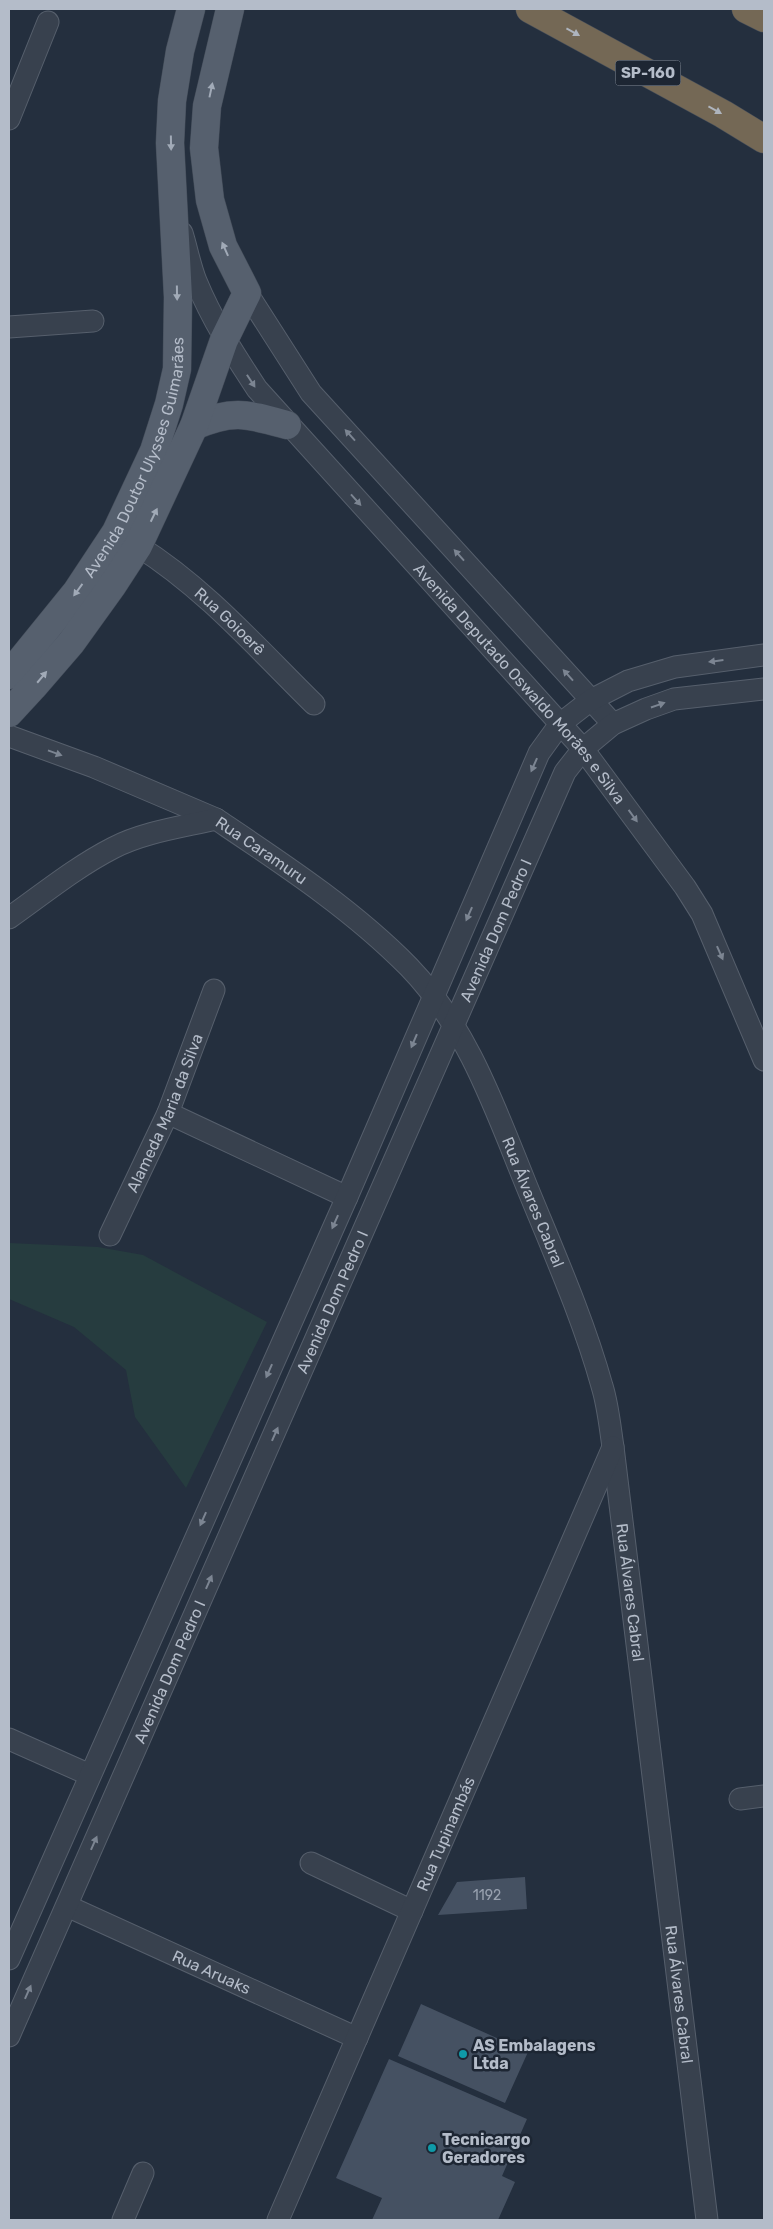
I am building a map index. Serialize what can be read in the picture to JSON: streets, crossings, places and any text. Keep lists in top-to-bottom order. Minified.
{"streets":{"highway":["SP-160"],"main road":["Avenida Doutor Ulysses Guimarães"],"street":["Rua Goioerê","Avenida Deputado Oswaldo Morães e Silva","Rua Caramuru","Avenida Dom Pedro I","Alameda Maria da Silva","Rua Álvares Cabral","Rua Tupinambás","Rua Aruaks"]},"crossings":[["Avenida Doutor Ulysses Guimarães","Rua Goioerê"],["Avenida Doutor Ulysses Guimarães","Avenida Deputado Oswaldo Morães e Silva"],["Avenida Deputado Oswaldo Morães e Silva","Avenida Dom Pedro I"],["Rua Caramuru","Avenida Dom Pedro I"],["Rua Caramuru","Rua Álvares Cabral"],["Avenida Dom Pedro I","Rua Álvares Cabral"],["Avenida Dom Pedro I","Rua Aruaks"],["Rua Álvares Cabral","Rua Tupinambás"],["Rua Tupinambás","Rua Aruaks"]],"places":["AS Embalagens Ltda","Tecnicargo Geradores"],"house_numbers":["1192"]}
